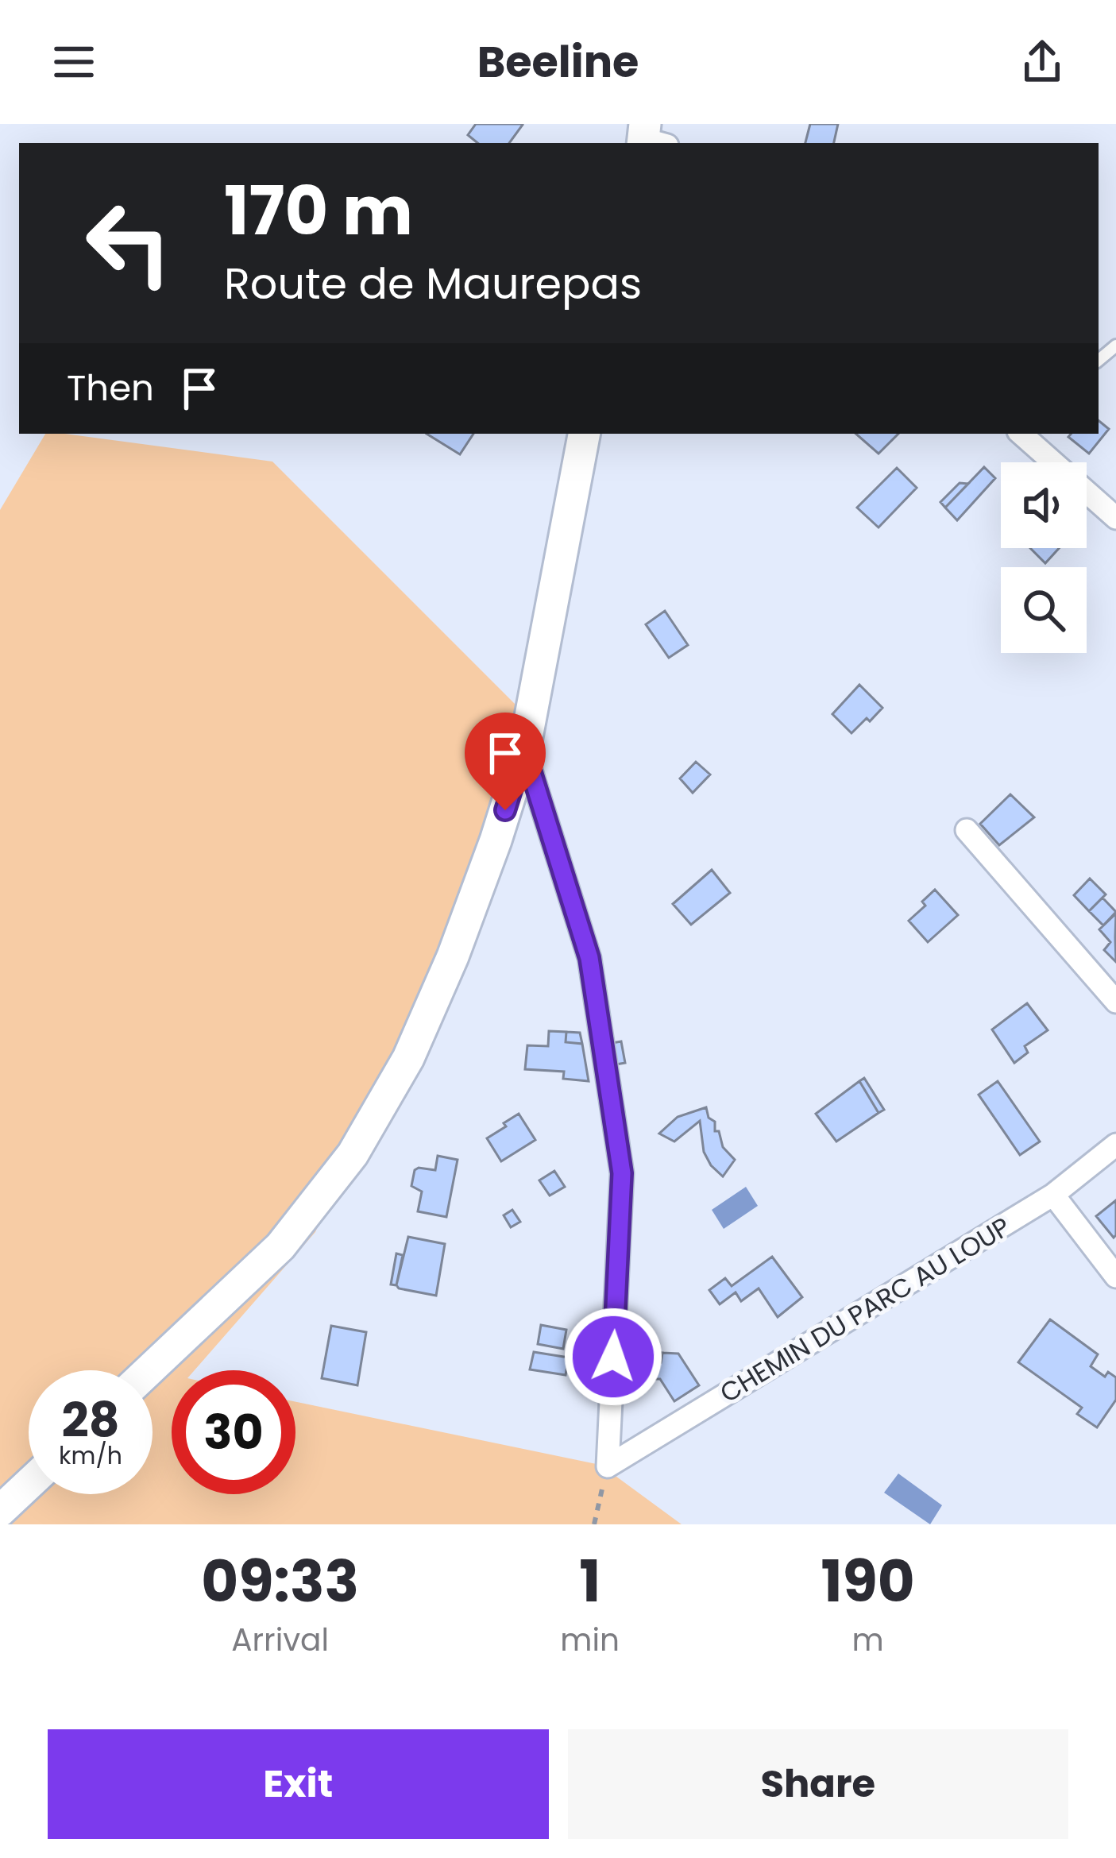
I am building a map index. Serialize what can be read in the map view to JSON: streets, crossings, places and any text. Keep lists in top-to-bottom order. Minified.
{"streets":{"street":["CHEMIN DU PARC AU LOUP"]},"page":{"header":"Beeline","turn":["170 m","Route de Maurepas"],"then":"Then","speed":"28 km/h","limit":"30","eta":["09:33","Arrival","1","min","190","m"],"buttons":["Exit","Share"]}}
